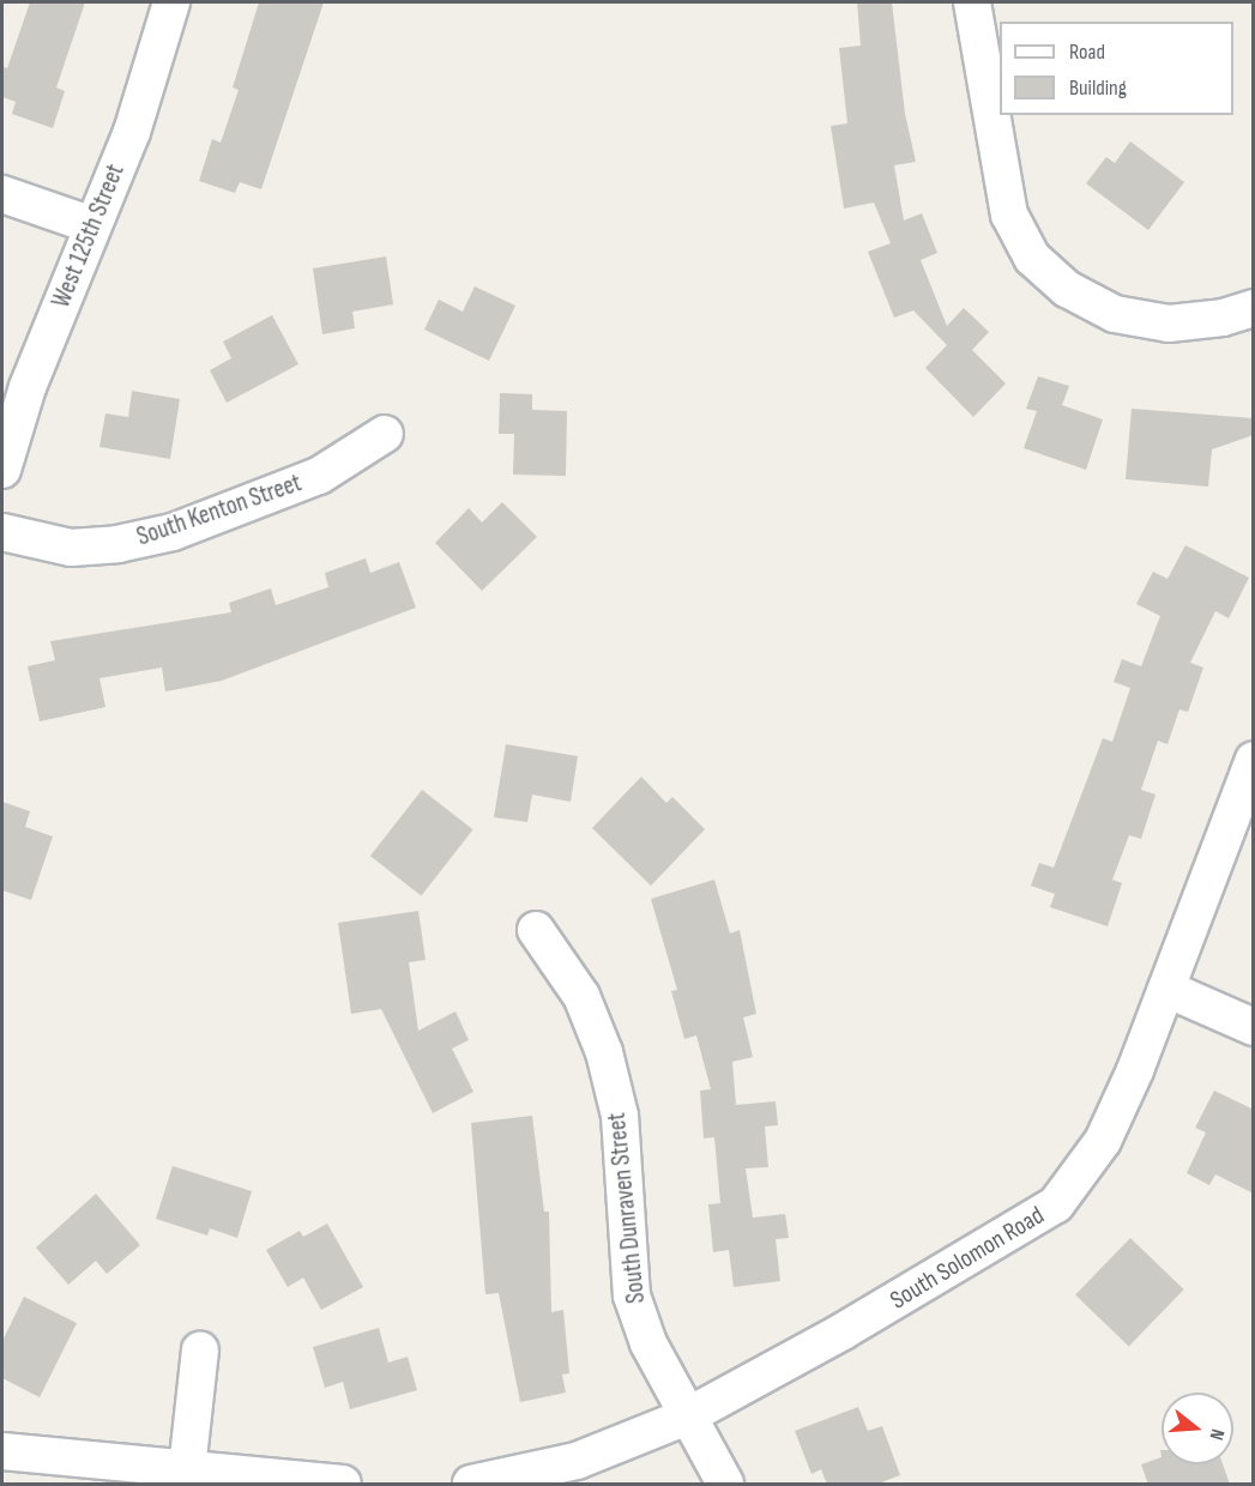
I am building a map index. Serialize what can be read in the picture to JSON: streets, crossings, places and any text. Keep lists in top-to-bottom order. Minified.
{"streets":{"street":["West 125th Street","South Kenton Street","South Dunraven Street","South Solomon Road"]},"crossings":[["South Dunraven Street","South Solomon Road"]],"legend":["Road","Building"],"north":"right"}
